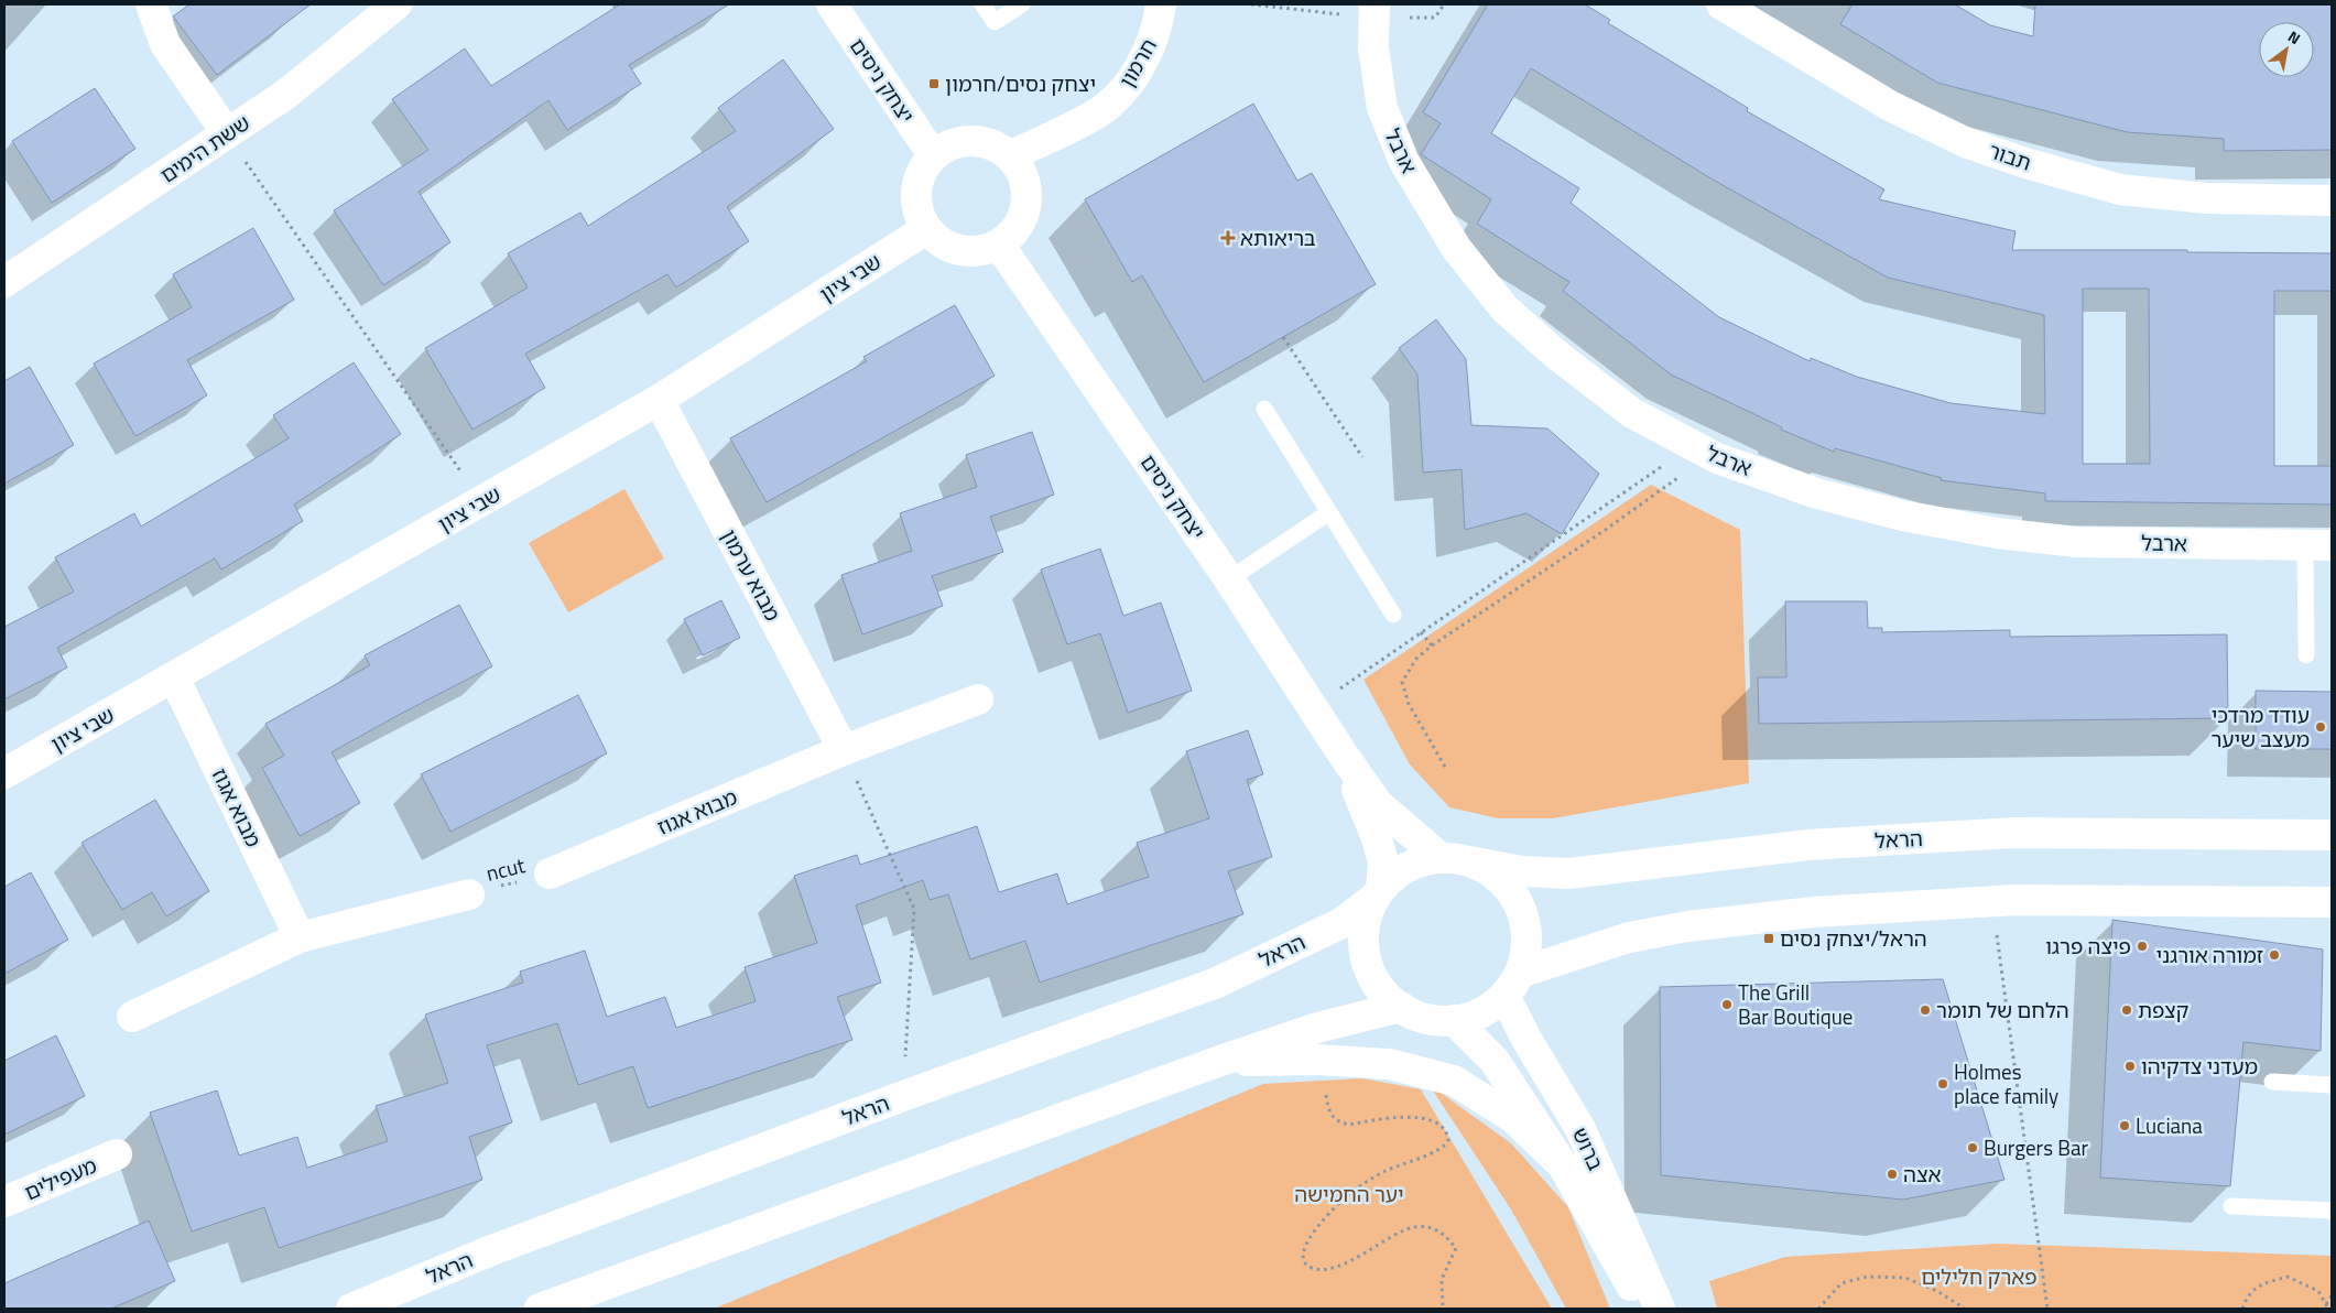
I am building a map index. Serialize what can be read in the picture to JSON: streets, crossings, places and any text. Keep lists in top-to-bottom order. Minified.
{"streets":{"street":["חרמון","יצחק ניסים","ששת הימים","ארבל","תבור","שבי ציון","מבוא ערמון","מבוא אגוז","הראל","ברוש","מעפילים"],"path":["ncut"]},"crossings":[["חרמון","יצחק ניסים"],["חרמון","שבי ציון"],["יצחק ניסים","שבי ציון"],["יצחק ניסים","הראל"],["יצחק ניסים","ברוש"],["שבי ציון","מבוא ערמון"],["שבי ציון","מבוא אגוז"],["מבוא ערמון","מבוא אגוז"],["מבוא אגוז","ncut"],["הראל","ברוש"]],"parks":["יער החמישה","פארק חלילים"],"places":{"transit":["יצחק נסים/חרמון","הראל/יצחק נסים"],"health":["בריאותא"],"other":["עודד מרדכי מעצב שיער","פיצה פרגו","זמורה אורגני","The Grill Bar Boutique","הלחם של תומר","קצפת","מעדני צדקיהו","Holmes place family","Luciana","Burgers Bar","אצה"]},"north":"top right"}
